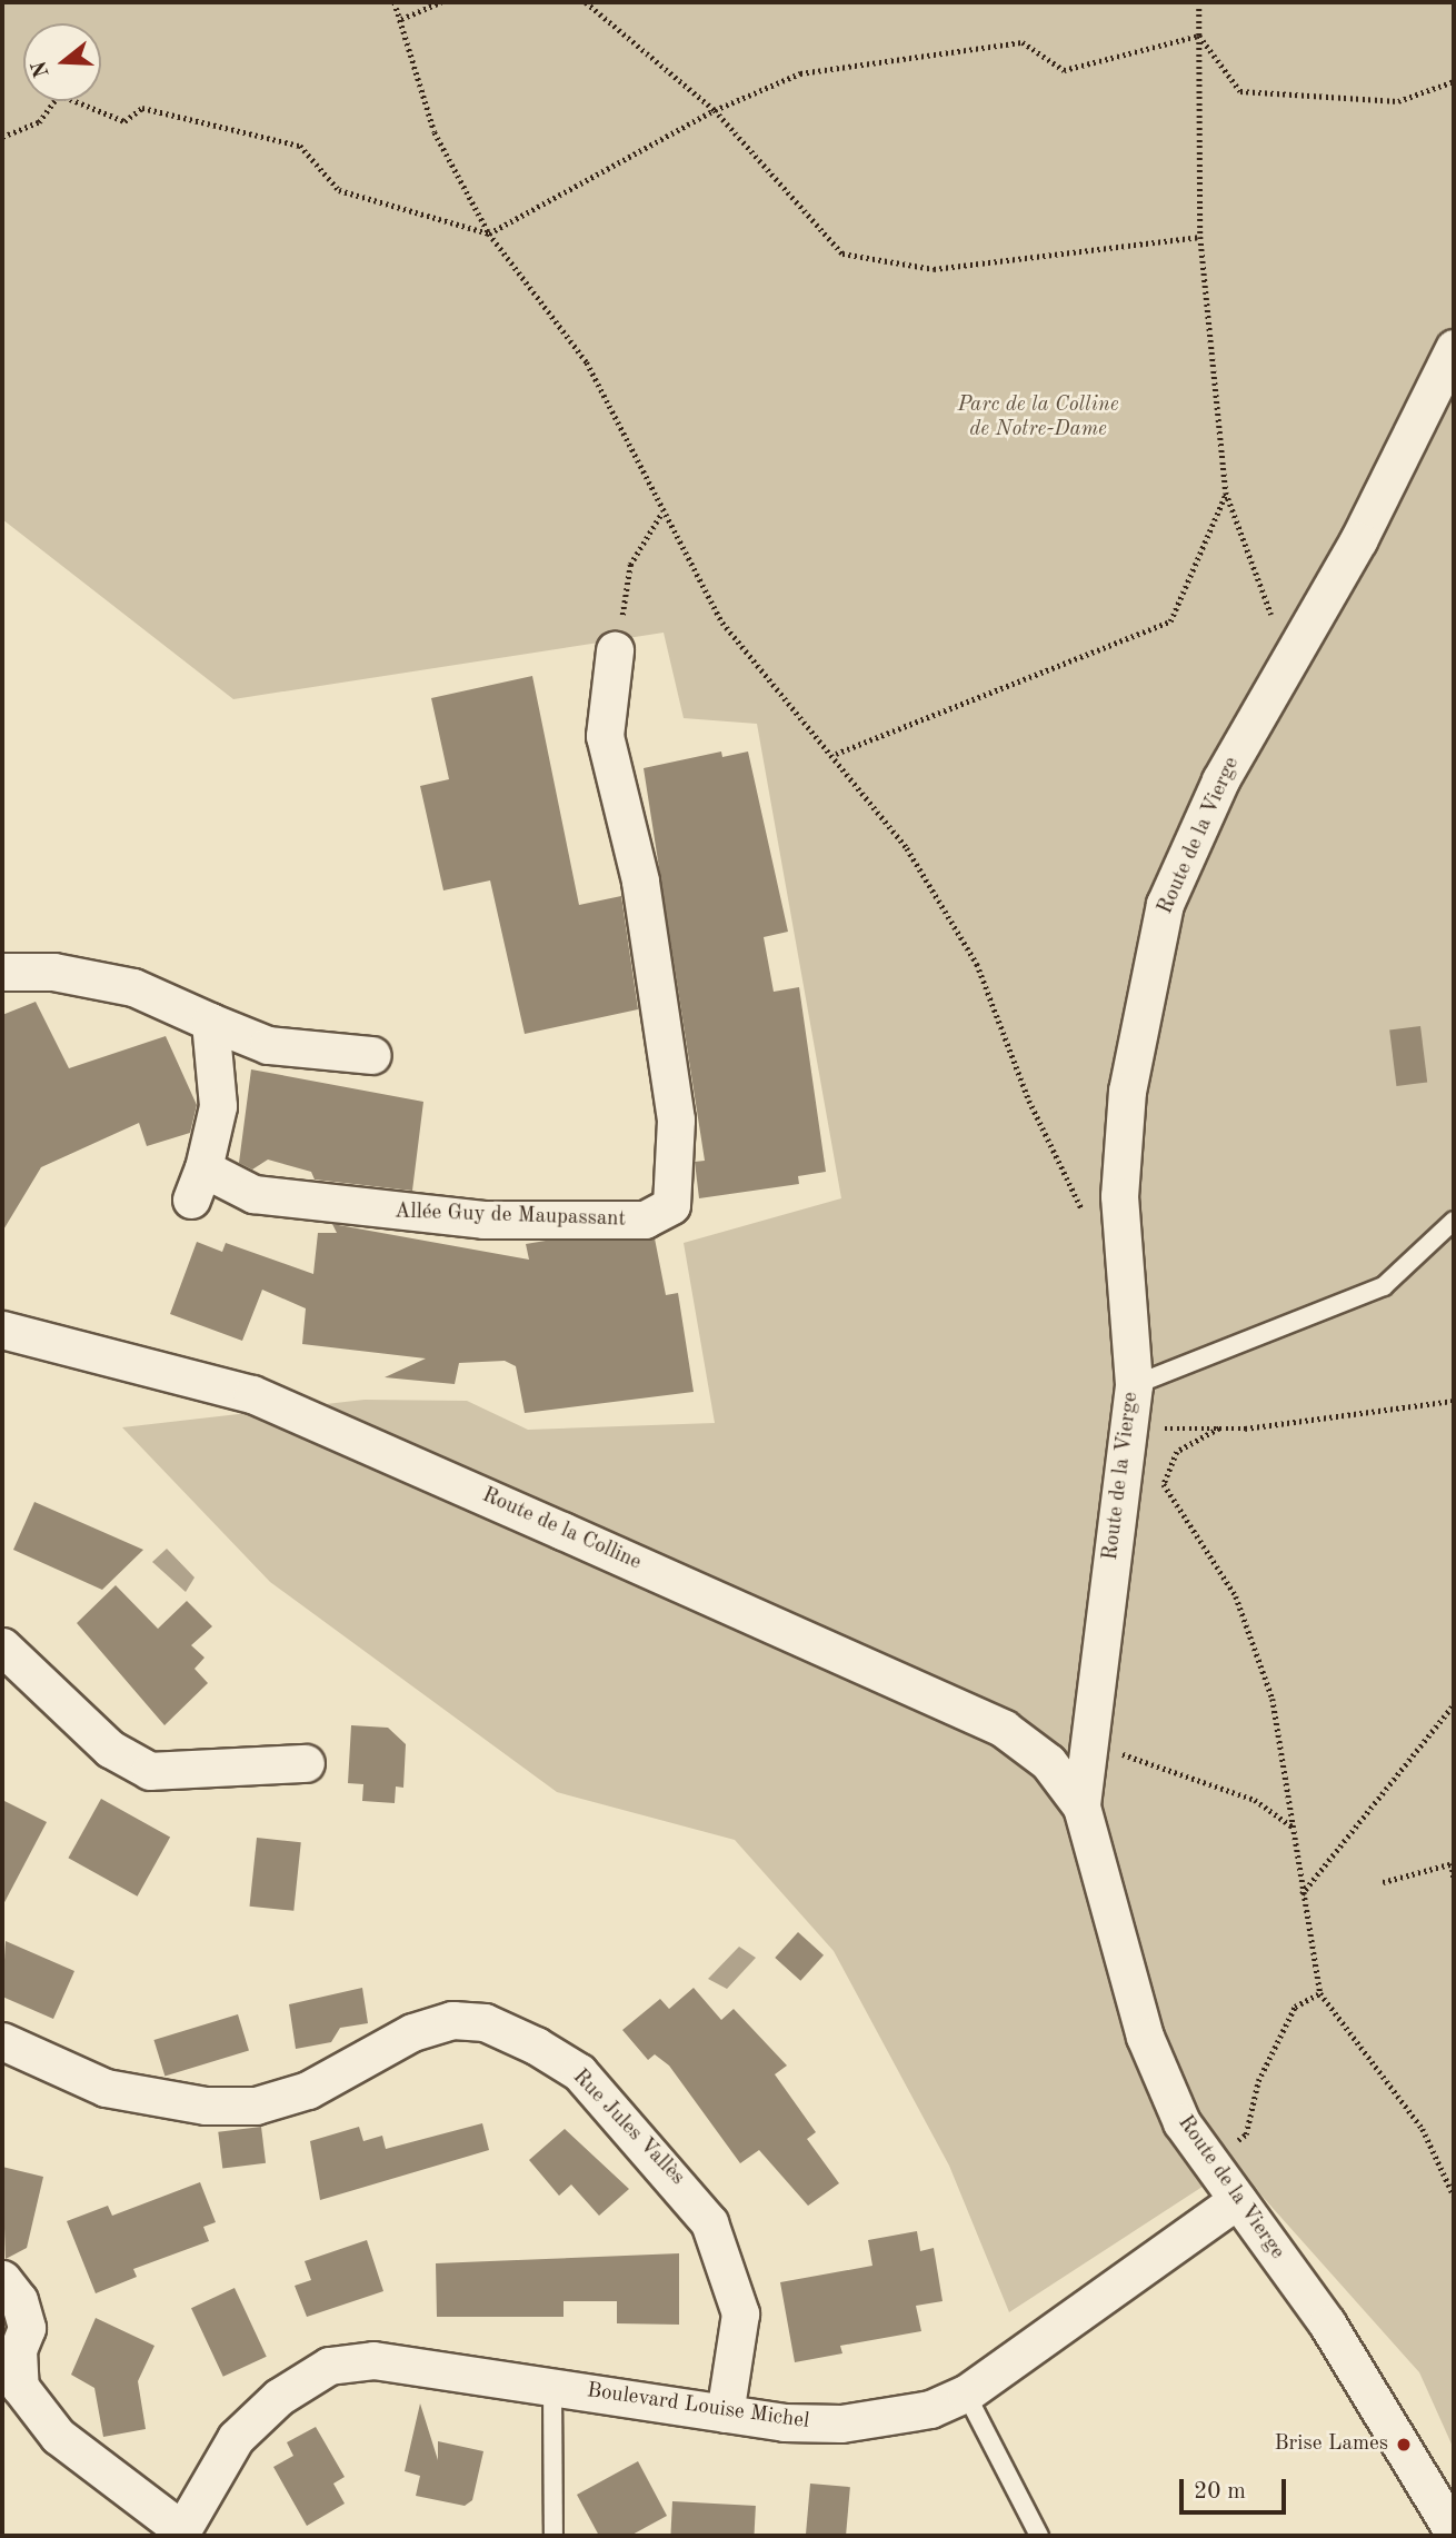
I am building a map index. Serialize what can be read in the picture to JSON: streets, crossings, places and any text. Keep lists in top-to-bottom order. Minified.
{"streets":{"street":["Route de la Vierge","Allée Guy de Maupassant","Route de la Colline","Rue Jules Vallès","Boulevard Louise Michel"]},"crossings":[["Route de la Vierge","Route de la Colline"],["Route de la Vierge","Boulevard Louise Michel"],["Rue Jules Vallès","Boulevard Louise Michel"]],"parks":["Parc de la Colline de Notre-Dame"],"places":["Brise Lames"],"scale_bar":"20 m","north":"left"}
